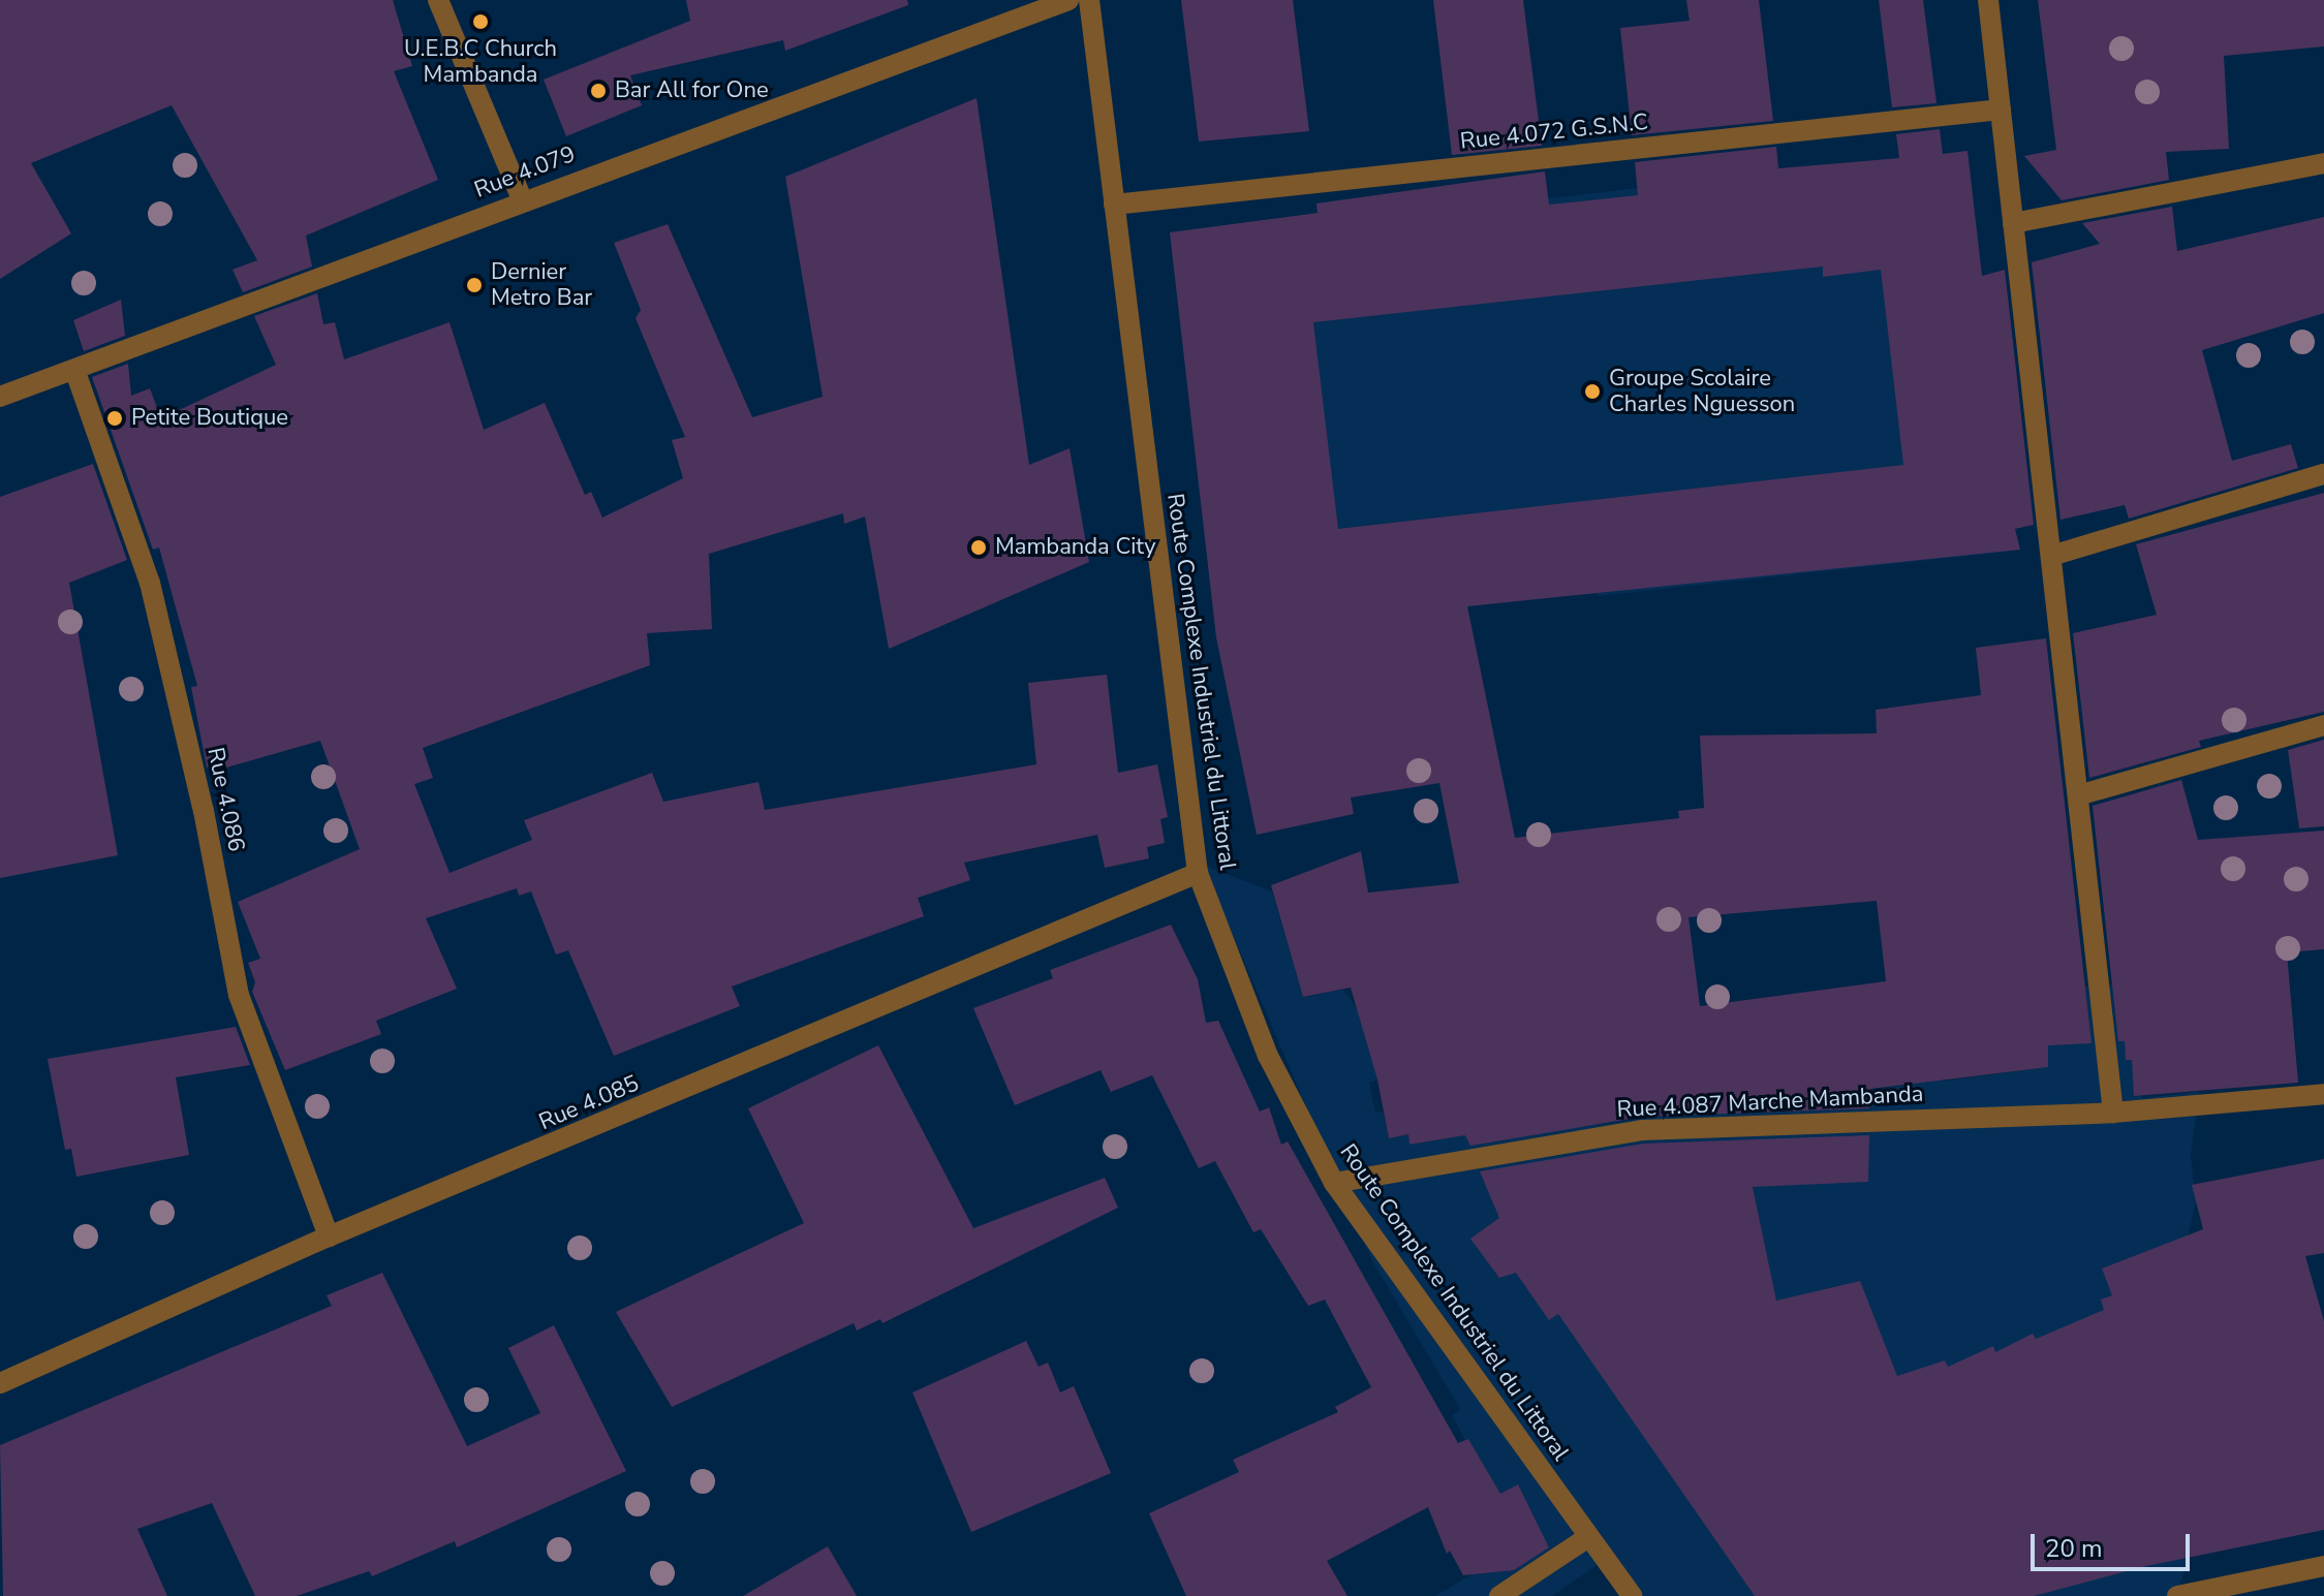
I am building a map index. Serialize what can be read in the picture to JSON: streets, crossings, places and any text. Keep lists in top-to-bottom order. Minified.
{"streets":{"street":["Rue 4.072 G.S.N.C","Rue 4.079","Route Complexe Industriel du Littoral","Rue 4.086","Rue 4.087 Marche Mambanda","Rue 4.085"]},"crossings":[["Rue 4.072 G.S.N.C","Route Complexe Industriel du Littoral"],["Rue 4.079","Rue 4.086"],["Route Complexe Industriel du Littoral","Rue 4.087 Marche Mambanda"],["Route Complexe Industriel du Littoral","Rue 4.085"],["Rue 4.086","Rue 4.085"]],"places":["U.E.B.C Church Mambanda","Bar All for One","Dernier Metro Bar","Groupe Scolaire Charles Nguesson","Petite Boutique","Mambanda City"],"scale_bar":"20 m"}
